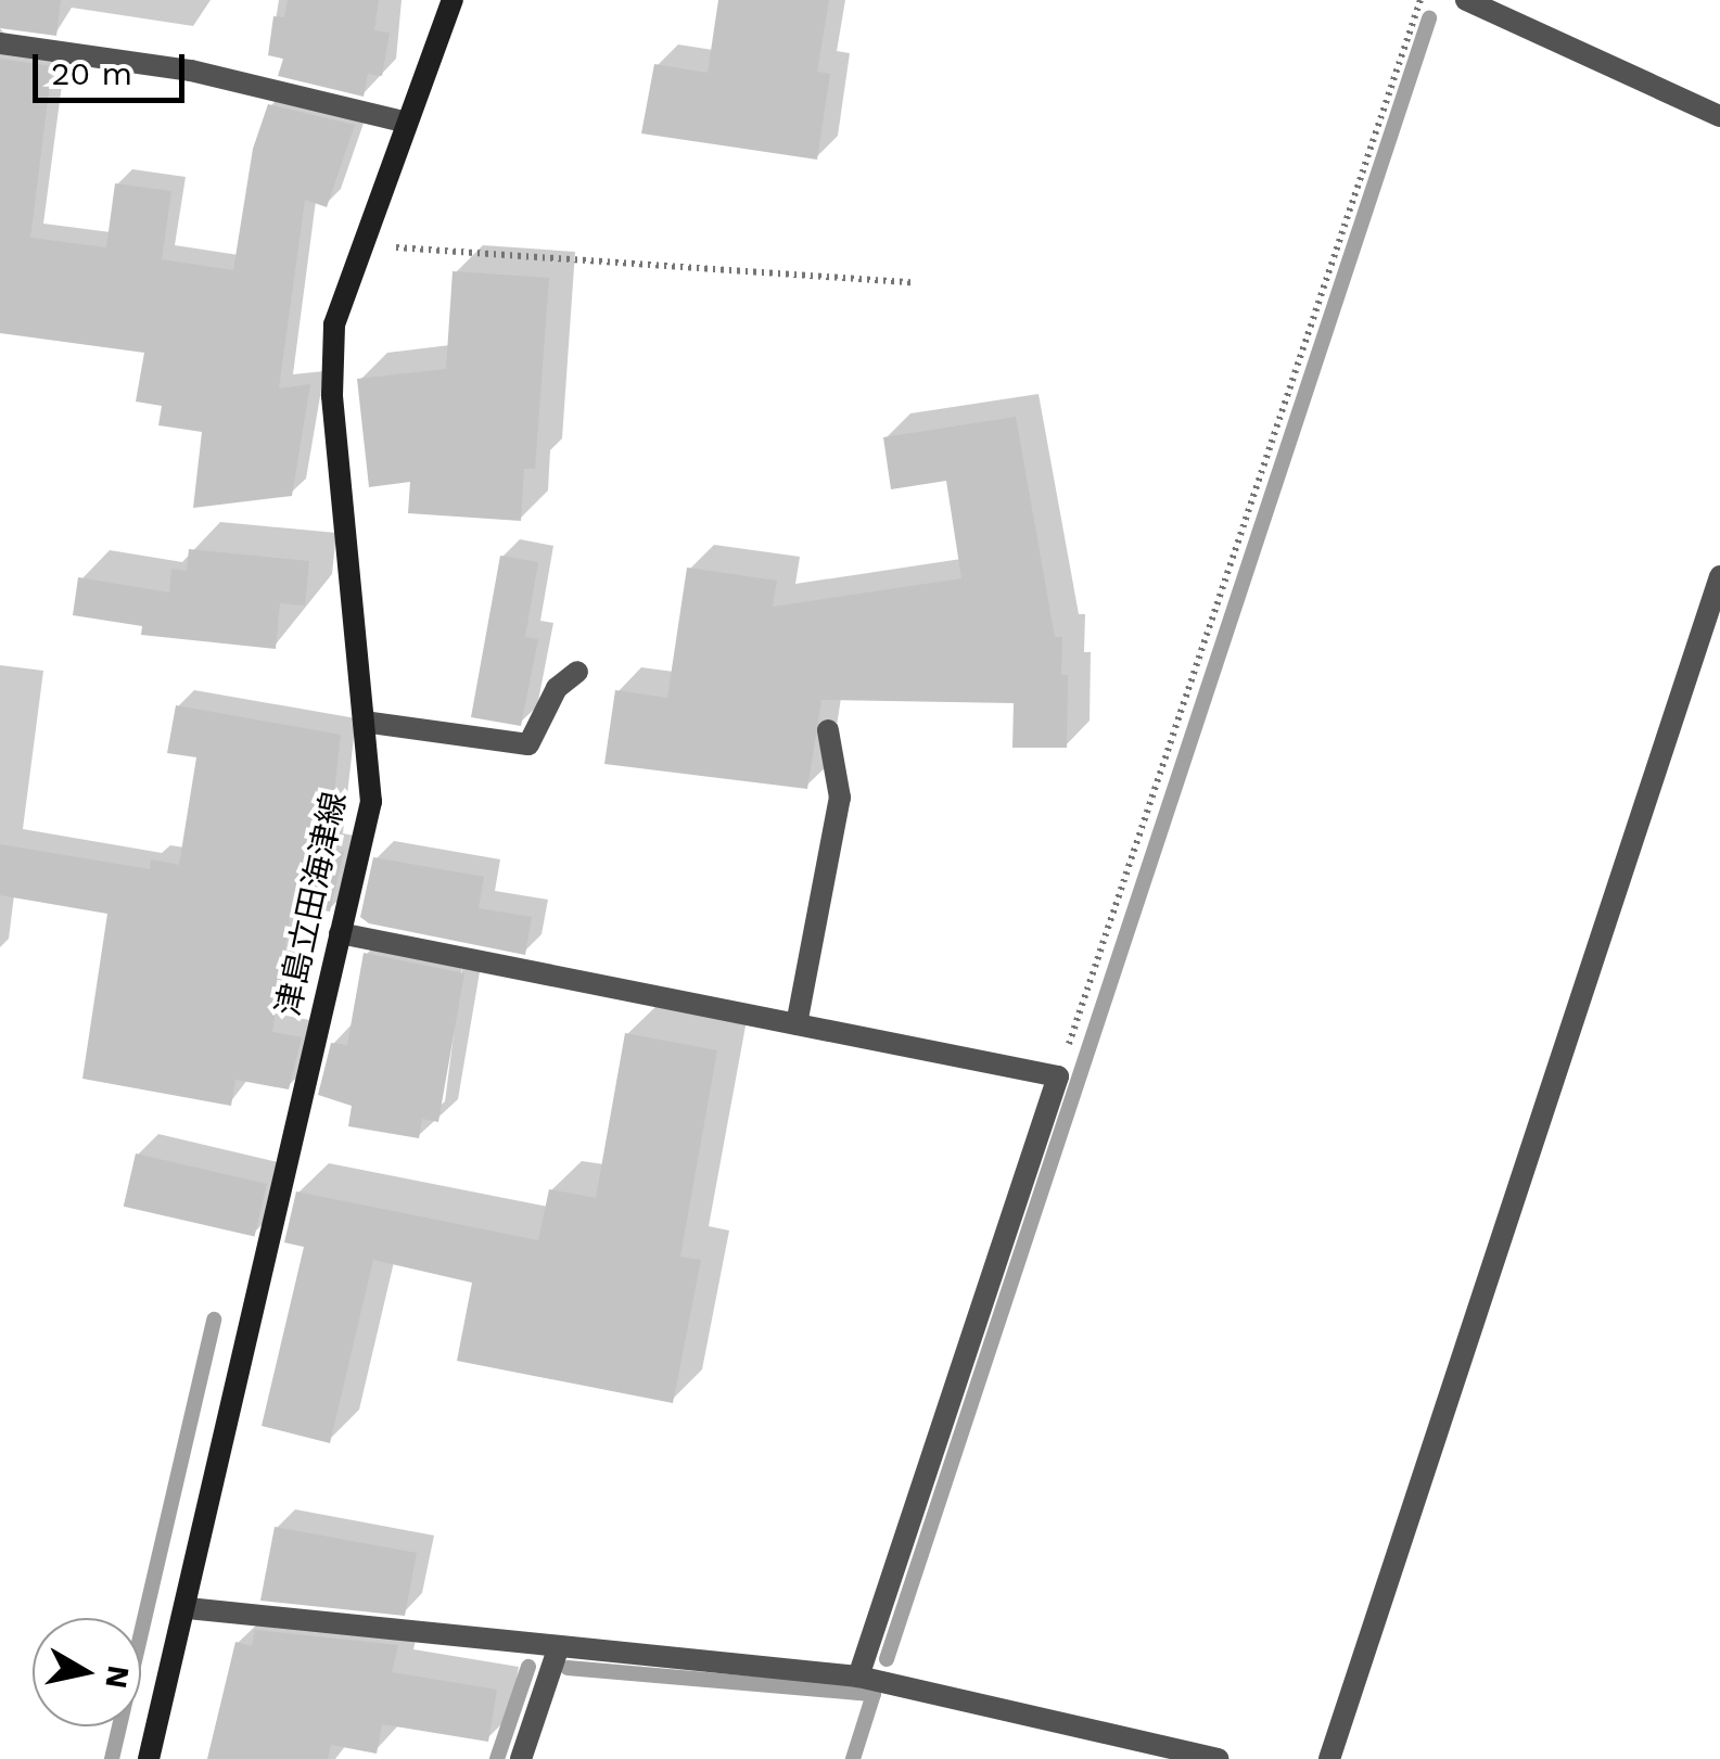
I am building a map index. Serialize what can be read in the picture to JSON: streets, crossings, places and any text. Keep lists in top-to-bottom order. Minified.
{"streets":{"main road":["津島立田海津線"]},"scale_bar":"20 m","north":"right"}
